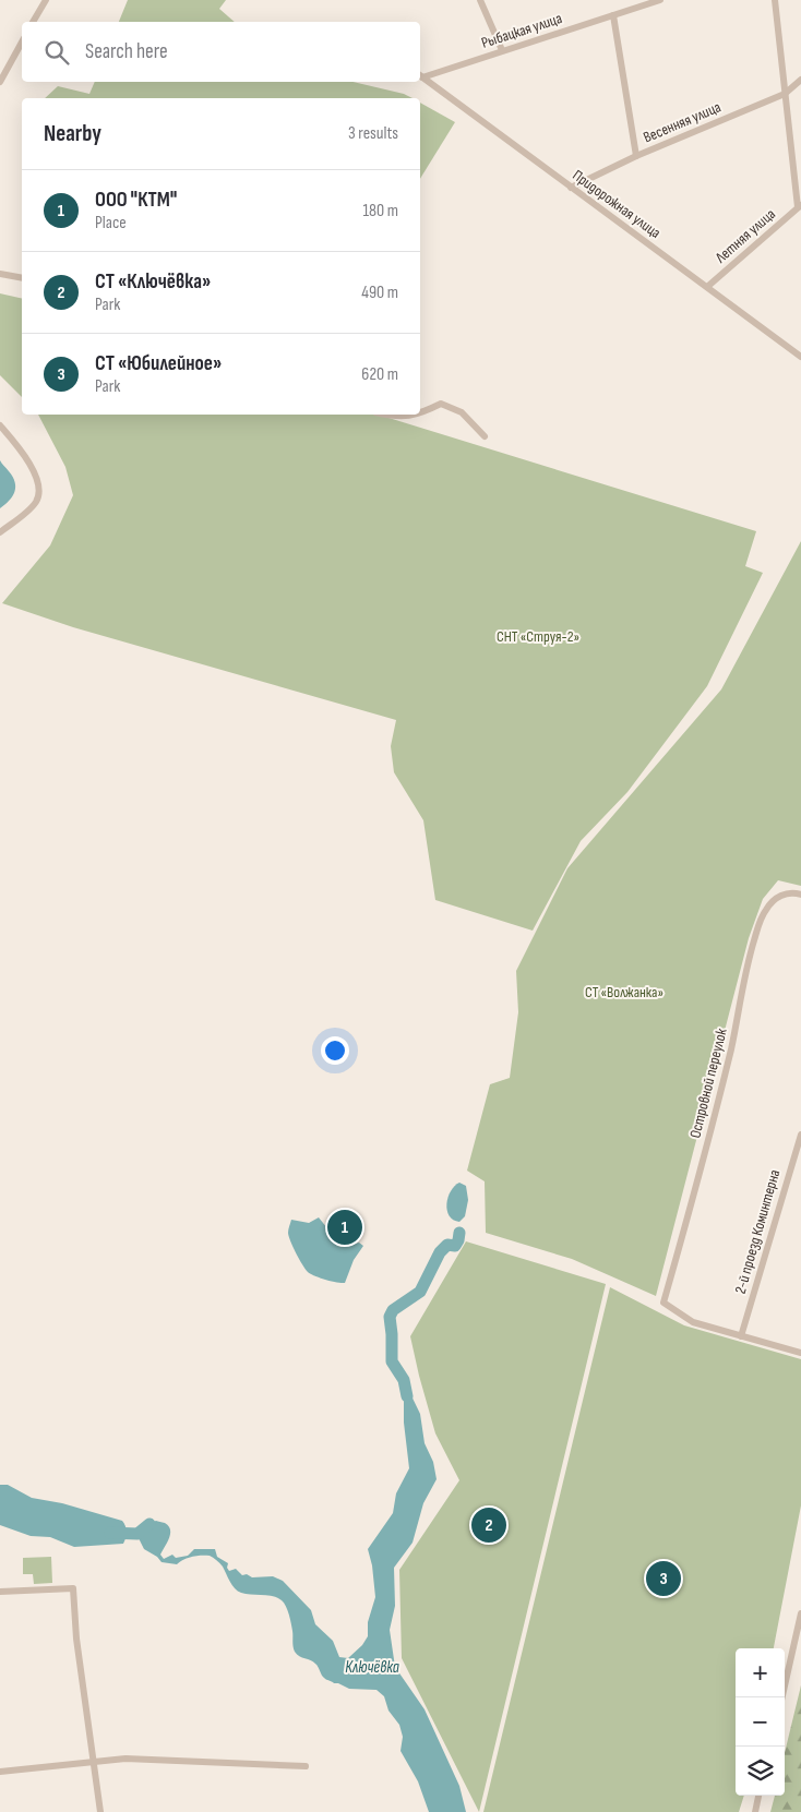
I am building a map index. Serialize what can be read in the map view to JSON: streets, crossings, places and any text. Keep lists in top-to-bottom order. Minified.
{"streets":{"street":["Рыбацкая улица","Весенняя улица","Придорожная улица","Летняя улица","Островной переулок","2-й проезд Коминтерна"]},"crossings":[["Рыбацкая улица","Придорожная улица"],["Весенняя улица","Придорожная улица"],["Придорожная улица","Летняя улица"],["Островной переулок","2-й проезд Коминтерна"]],"water":["Ключёвка"],"parks":["СНТ «Струя-2»","СТ «Волжанка»"],"page":{"search":"Search here","heading":["Nearby","3 results"],"list":[{"mark":"1","name":"ООО \"КТМ\"","note":"Place","value":"180 m"},{"mark":"2","name":"СТ «Ключёвка»","note":"Park","value":"490 m"},{"mark":"3","name":"СТ «Юбилейное»","note":"Park","value":"620 m"}],"pins":["1","2","3"],"map_buttons":["+","−"]}}
